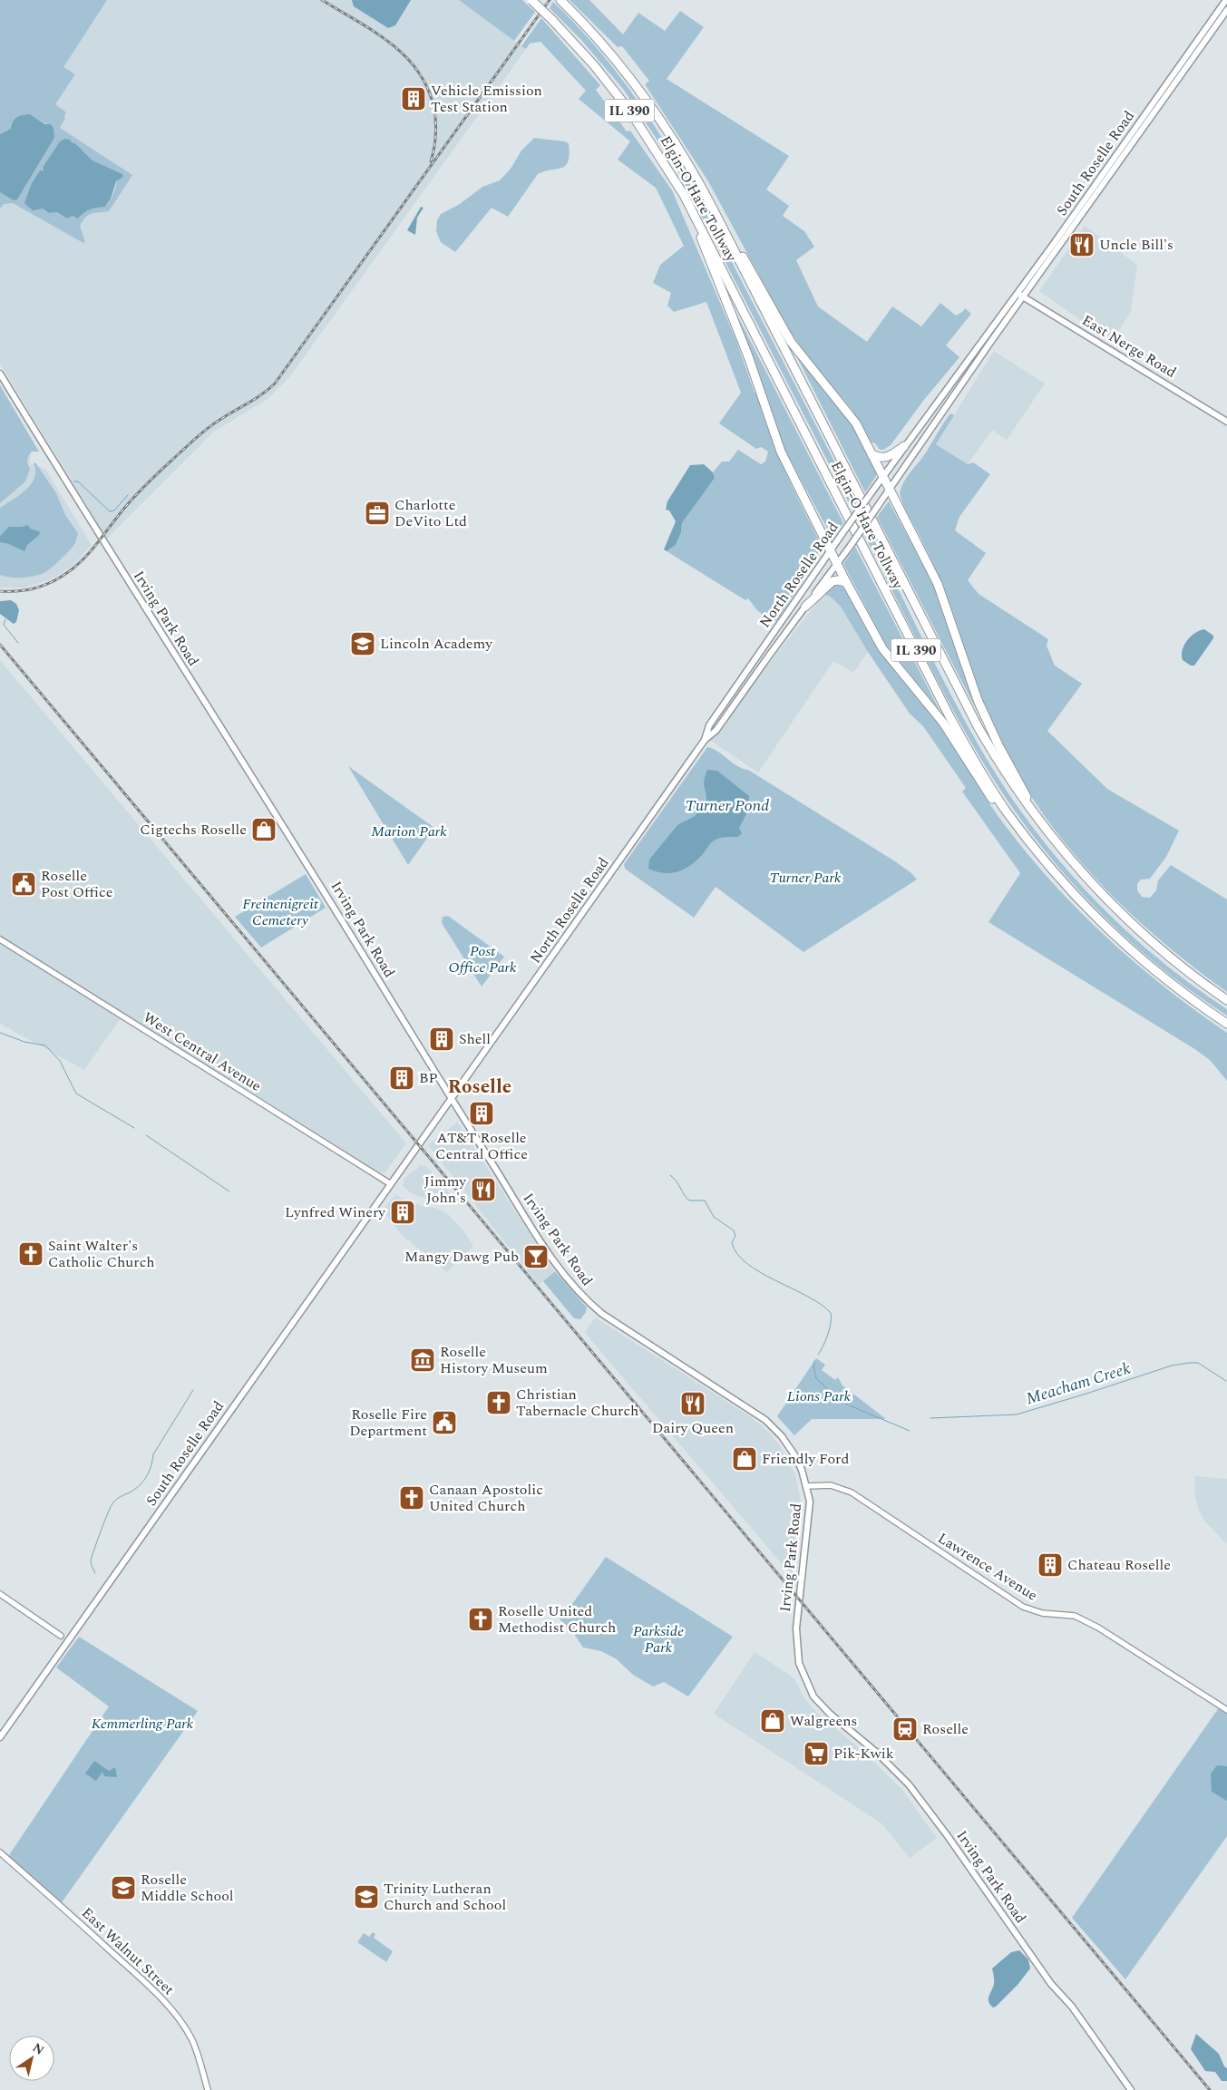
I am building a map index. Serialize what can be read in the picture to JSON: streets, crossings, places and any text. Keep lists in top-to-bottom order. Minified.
{"streets":{"highway":["IL 390","Elgin-O'Hare Tollway"],"main road":["South Roselle Road","East Nerge Road","North Roselle Road","Irving Park Road"],"street":["West Central Avenue","Lawrence Avenue","East Walnut Street"]},"crossings":[["South Roselle Road","East Nerge Road"],["South Roselle Road","North Roselle Road"],["South Roselle Road","West Central Avenue"],["North Roselle Road","Irving Park Road"],["North Roselle Road","West Central Avenue"],["Irving Park Road","Lawrence Avenue"]],"districts":["Roselle"],"water":["Turner Pond","Meacham Creek"],"parks":["Marion Park","Turner Park","Freinenigreit Cemetery","Post Office Park","Lions Park","Parkside Park","Kemmerling Park"],"places":{"building":["Vehicle Emission Test Station","Shell","BP","AT&T Roselle Central Office","Lynfred Winery","Chateau Roselle"],"restaurant":["Uncle Bill's","Jimmy John's","Dairy Queen"],"office":["Charlotte DeVito Ltd"],"school or university":["Lincoln Academy","Roselle Middle School","Trinity Lutheran Church and School"],"shop":["Cigtechs Roselle","Friendly Ford","Walgreens"],"public building":["Roselle Post Office","Roselle Fire Department"],"church":["Saint Walter's Catholic Church","Christian Tabernacle Church","Canaan Apostolic United Church","Roselle United Methodist Church"],"bar":["Mangy Dawg Pub"],"museum":["Roselle History Museum"],"station":["Roselle"],"supermarket":["Pik-Kwik"]},"north":"top right"}
